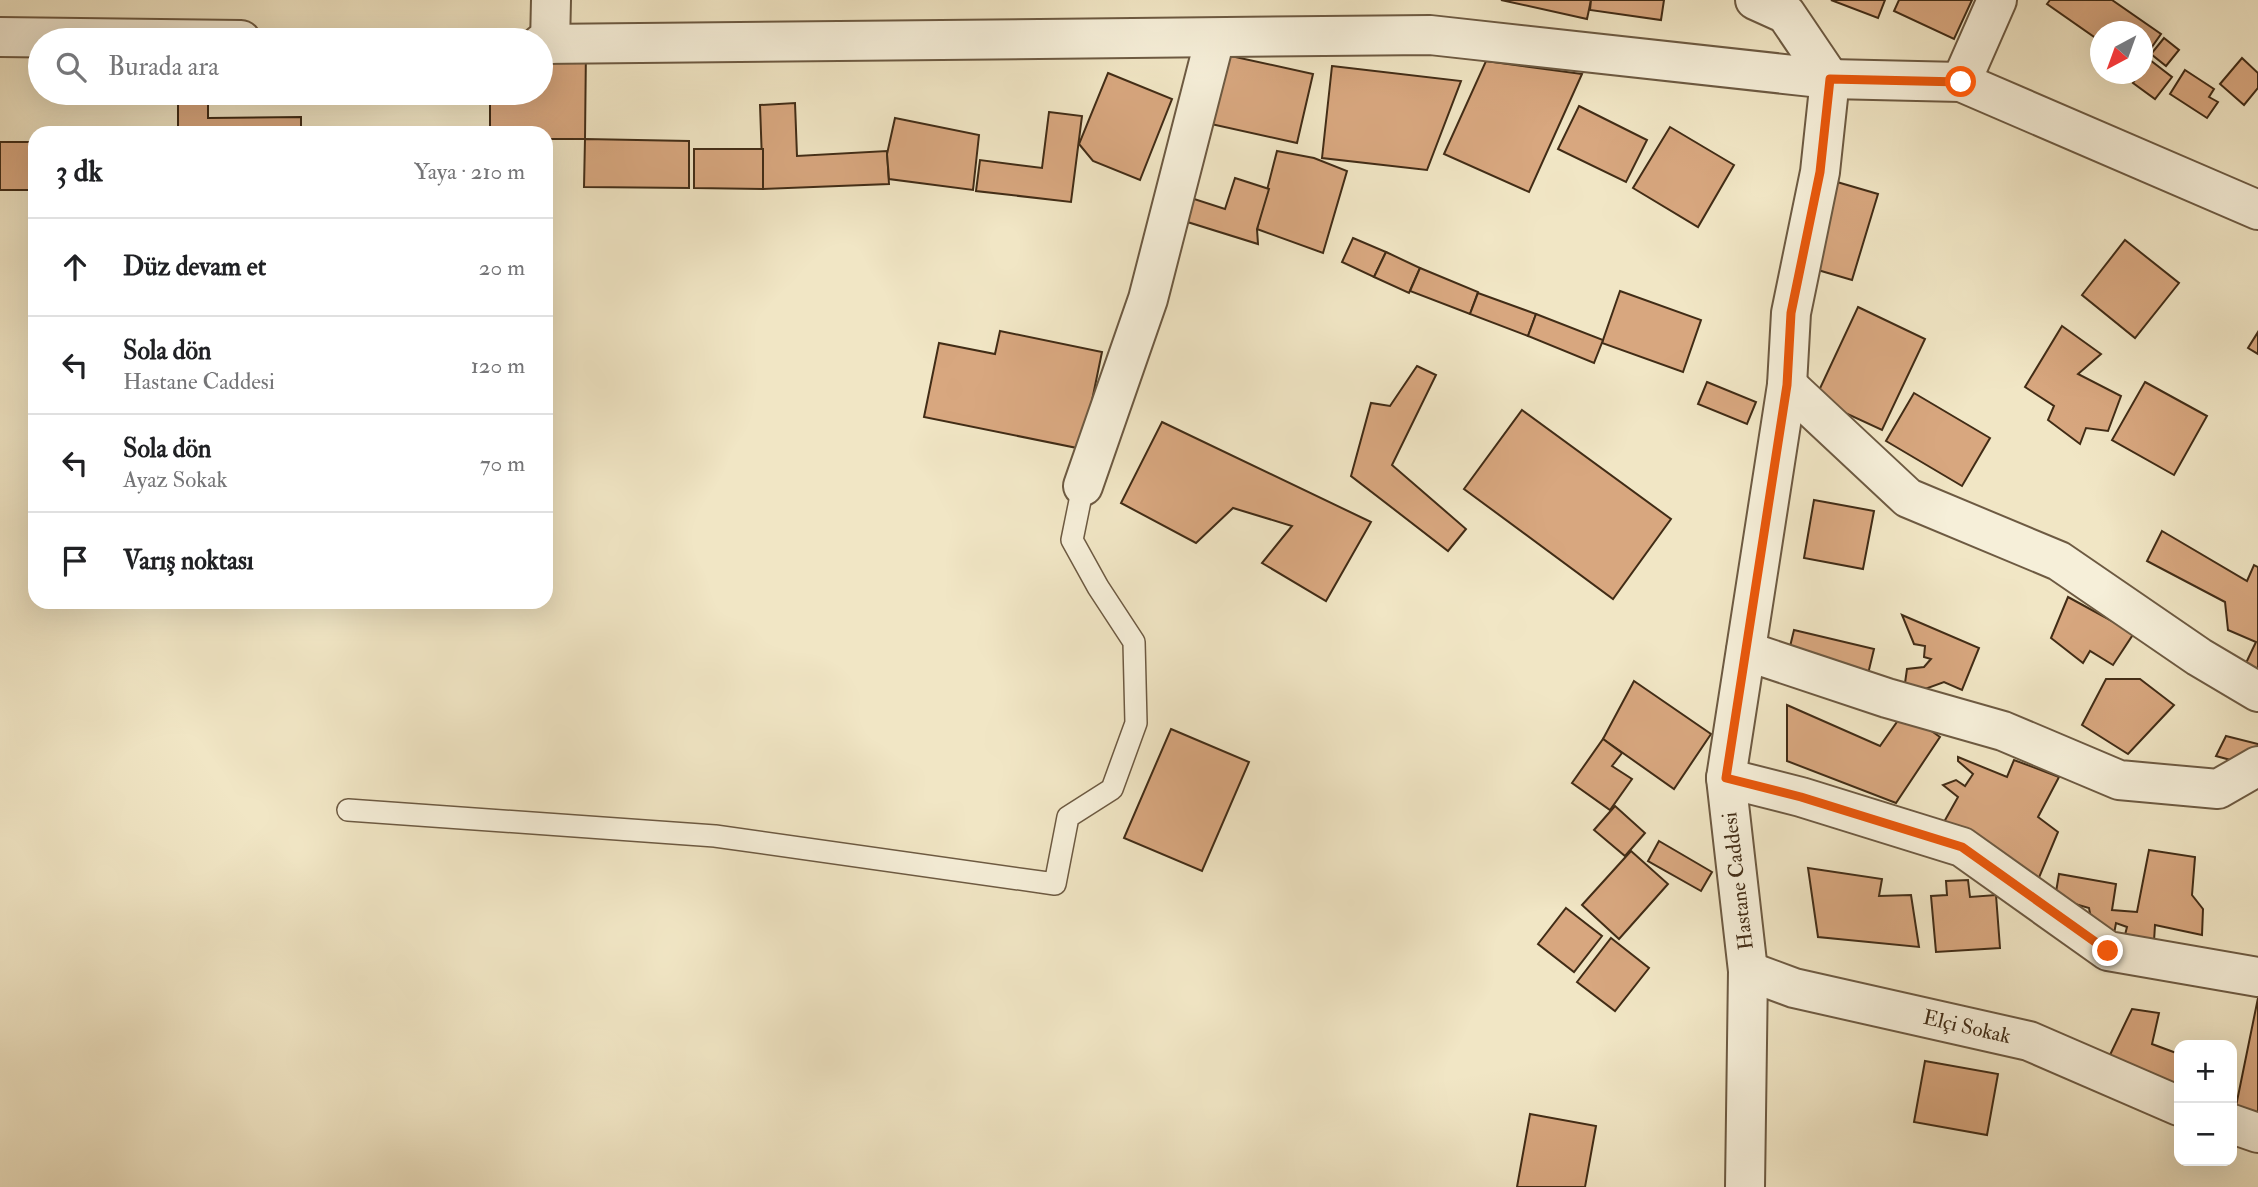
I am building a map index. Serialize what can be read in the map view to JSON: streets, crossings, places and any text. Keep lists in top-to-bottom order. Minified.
{"streets":{"street":["Hastane Caddesi","Elçi Sokak"]},"crossings":[["Hastane Caddesi","Elçi Sokak"]],"north":"bottom left","page":{"search":"Burada ara","heading":["3 dk","Yaya · 210 m"],"list":[["Düz devam et","20 m"],["Sola dön","Hastane Caddesi","120 m"],["Sola dön","Ayaz Sokak","70 m"],"Varış noktası"],"map_buttons":["+","−"]}}
